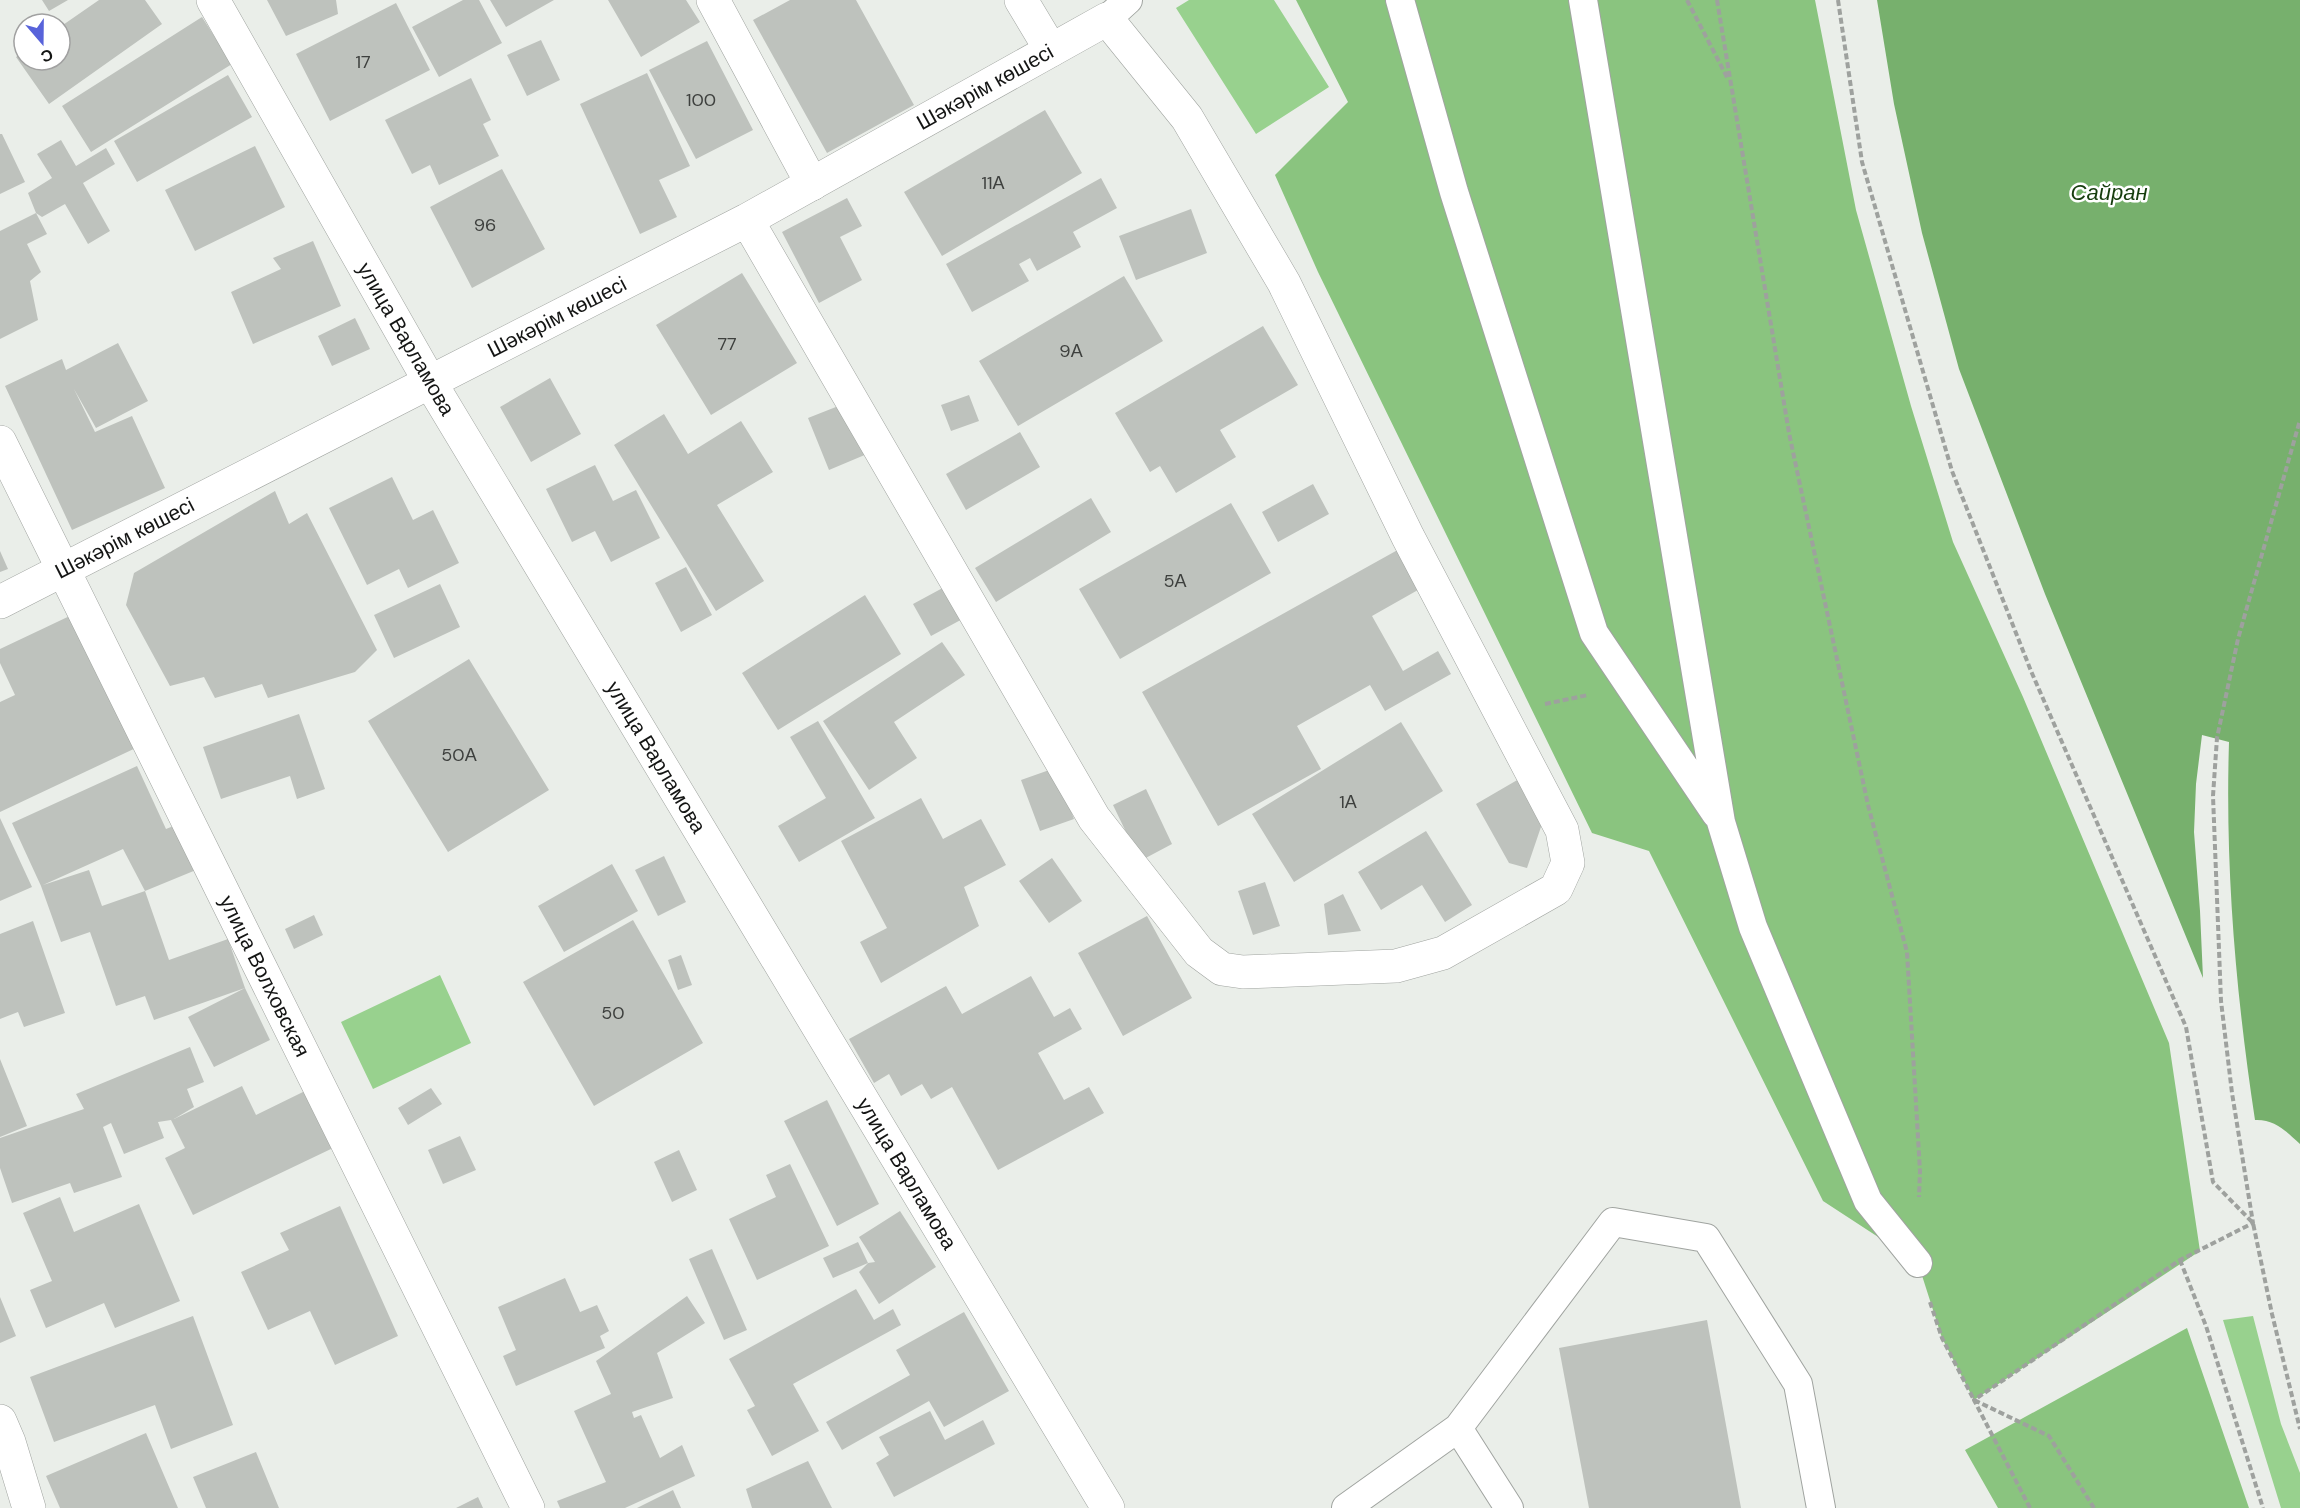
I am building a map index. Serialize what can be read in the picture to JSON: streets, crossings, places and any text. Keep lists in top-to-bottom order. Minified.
{"streets":{"street":["Шәкәрім көшесі","улица Варламова","улица Волховская"]},"crossings":[["Шәкәрім көшесі","улица Варламова"],["Шәкәрім көшесі","улица Волховская"]],"water":["Сайран"],"house_numbers":["17","100","11А","96","77","9А","5А","50А","1А","50"],"north":"bottom"}
